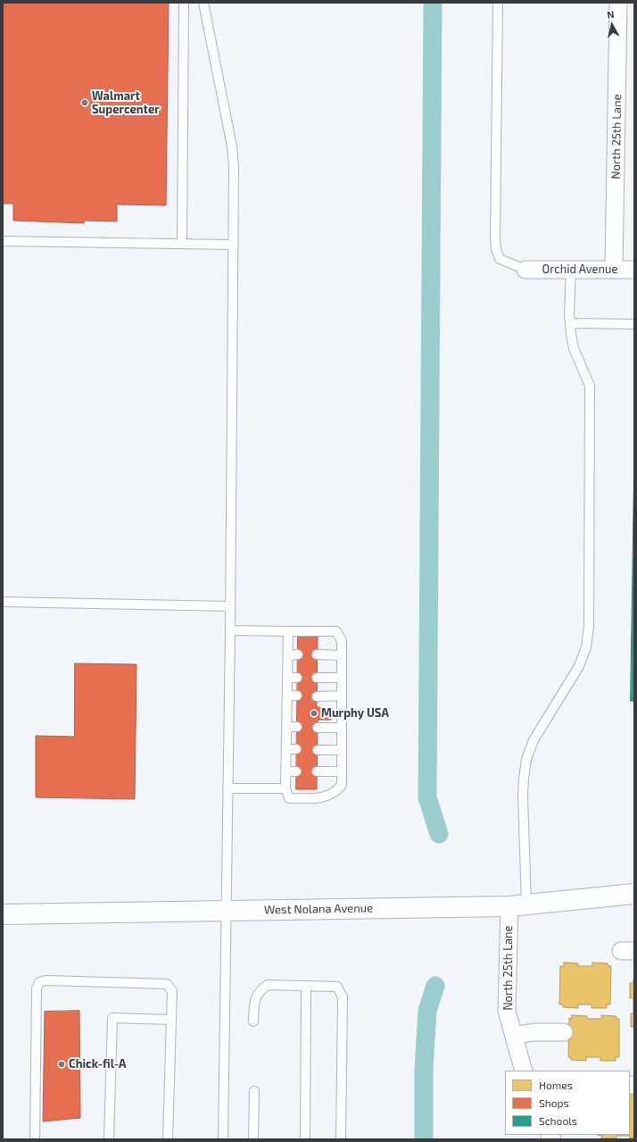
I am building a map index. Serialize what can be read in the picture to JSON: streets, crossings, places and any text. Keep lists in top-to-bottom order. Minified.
{"streets":{"main road":["West Nolana Avenue"],"street":["North 25th Lane","Orchid Avenue"]},"crossings":[["North 25th Lane","Orchid Avenue"],["North 25th Lane","West Nolana Avenue"]],"places":["Walmart Supercenter","Murphy USA","Chick-fil-A"],"legend":["Homes","Shops","Schools"],"north":"top"}
